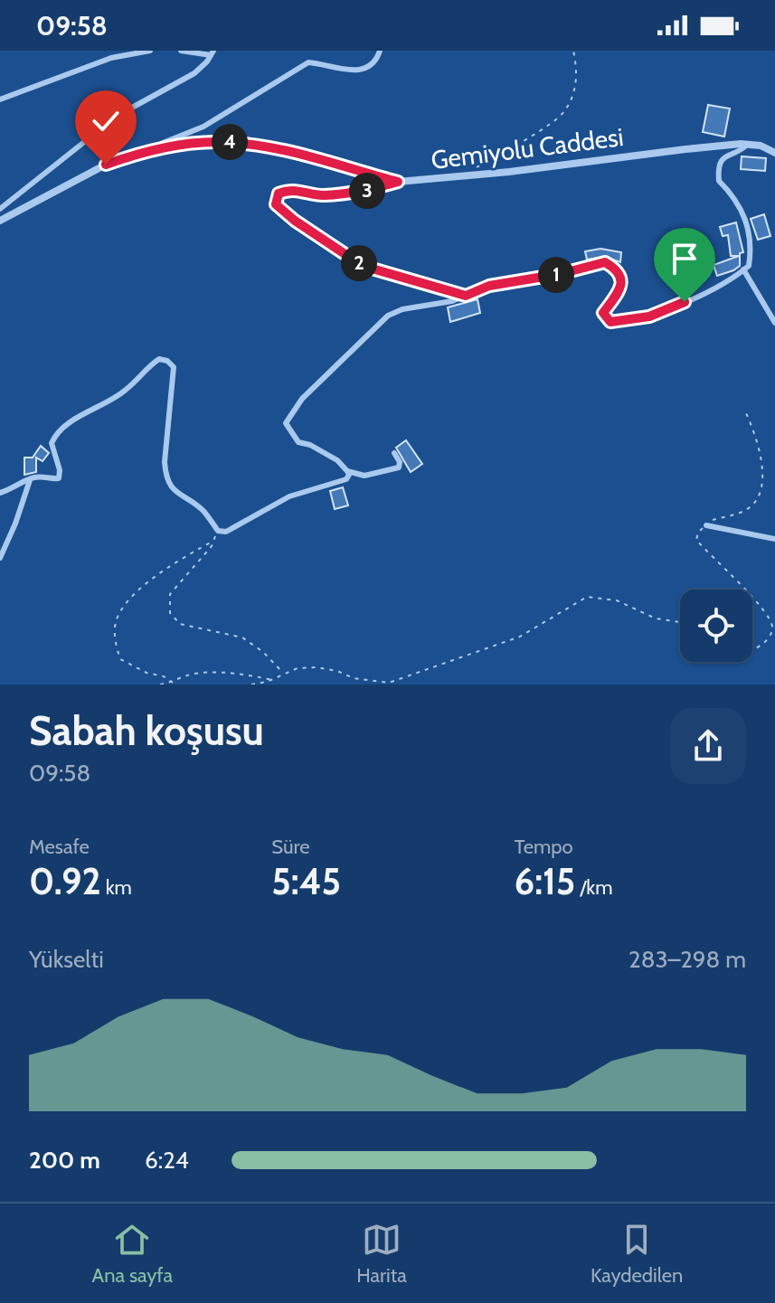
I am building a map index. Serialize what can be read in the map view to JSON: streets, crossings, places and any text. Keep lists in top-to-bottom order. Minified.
{"streets":{"street":["Gemiyolu Caddesi"]},"page":{"status":"09:58","pins":["4","3","2","1"],"heading":["Sabah koşusu","09:58"],"stats":[["Mesafe","0.92 km"],["Süre","5:45"],["Tempo","6:15 /km"]],"chart":["Yükselti","283–298 m"],"list":[{"name":"200 m","note":"6:24"}],"tabs":["Ana sayfa","Harita","Kaydedilen"]}}
